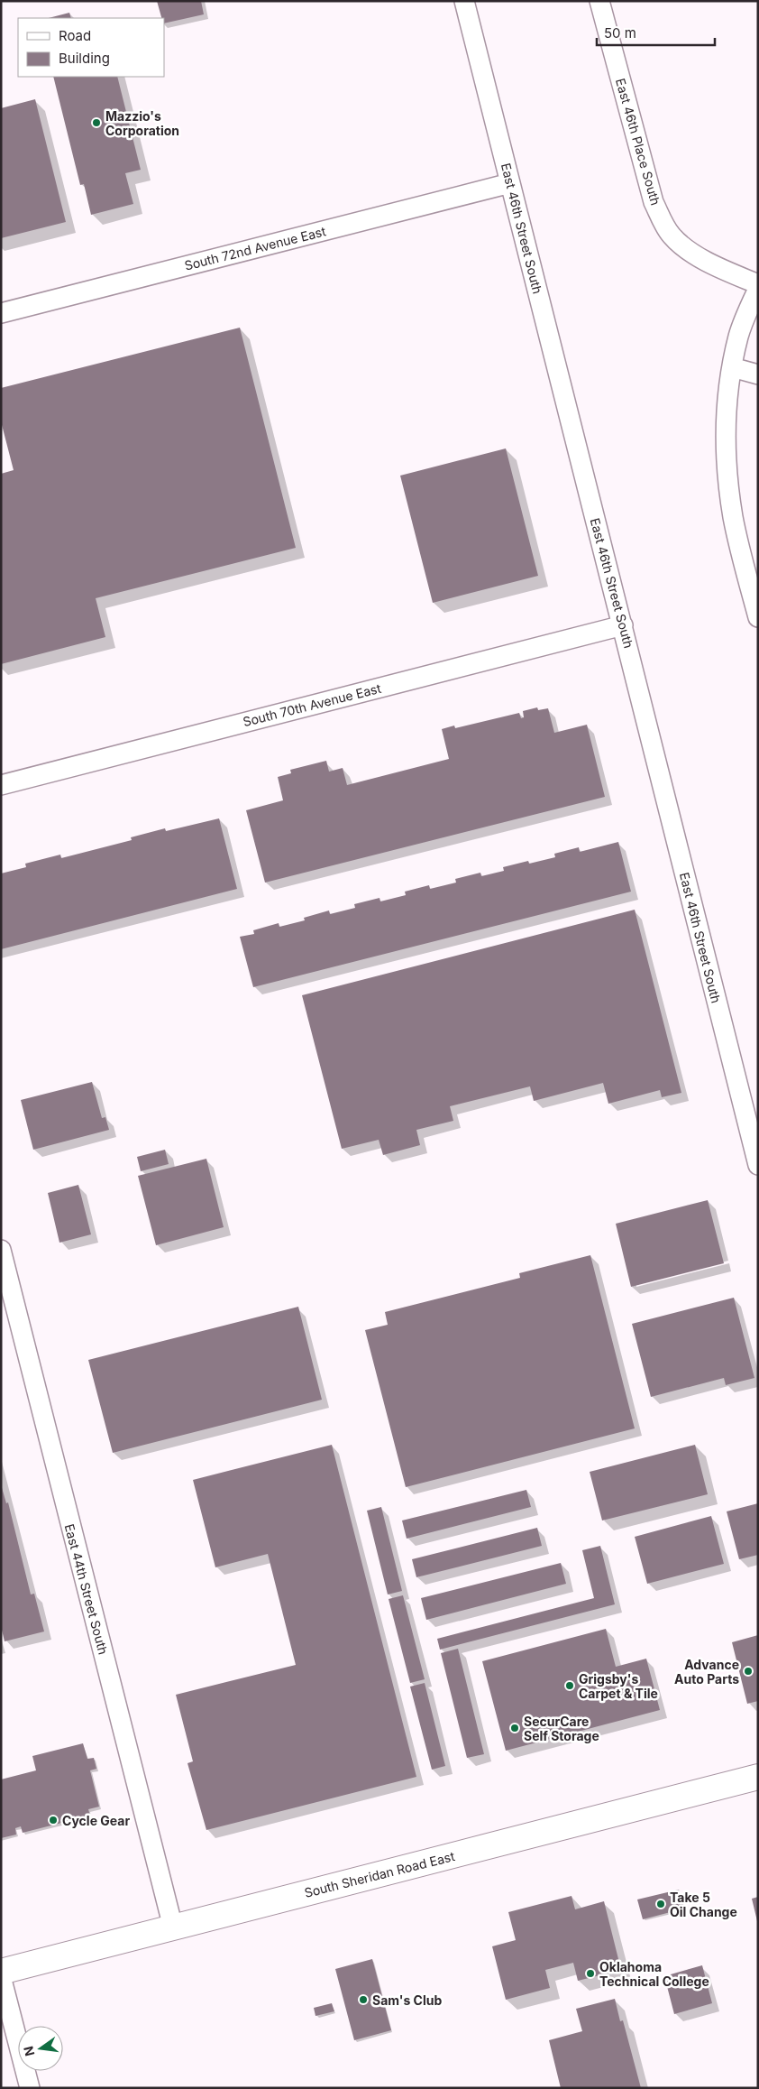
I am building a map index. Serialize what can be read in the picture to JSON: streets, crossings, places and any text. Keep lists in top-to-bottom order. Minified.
{"streets":{"main road":["South Sheridan Road East"],"street":["East 46th Place South","East 46th Street South","South 72nd Avenue East","South 70th Avenue East","East 44th Street South"]},"crossings":[["East 46th Street South","South 72nd Avenue East"],["East 46th Street South","South 70th Avenue East"],["East 44th Street South","South Sheridan Road East"]],"places":["Mazzio's Corporation","Advance Auto Parts","Grigsby's Carpet & Tile","SecurCare Self Storage","Cycle Gear","Take 5 Oil Change","Oklahoma Technical College","Sam's Club"],"legend":["Road","Building"],"scale_bar":"50 m","north":"left"}
